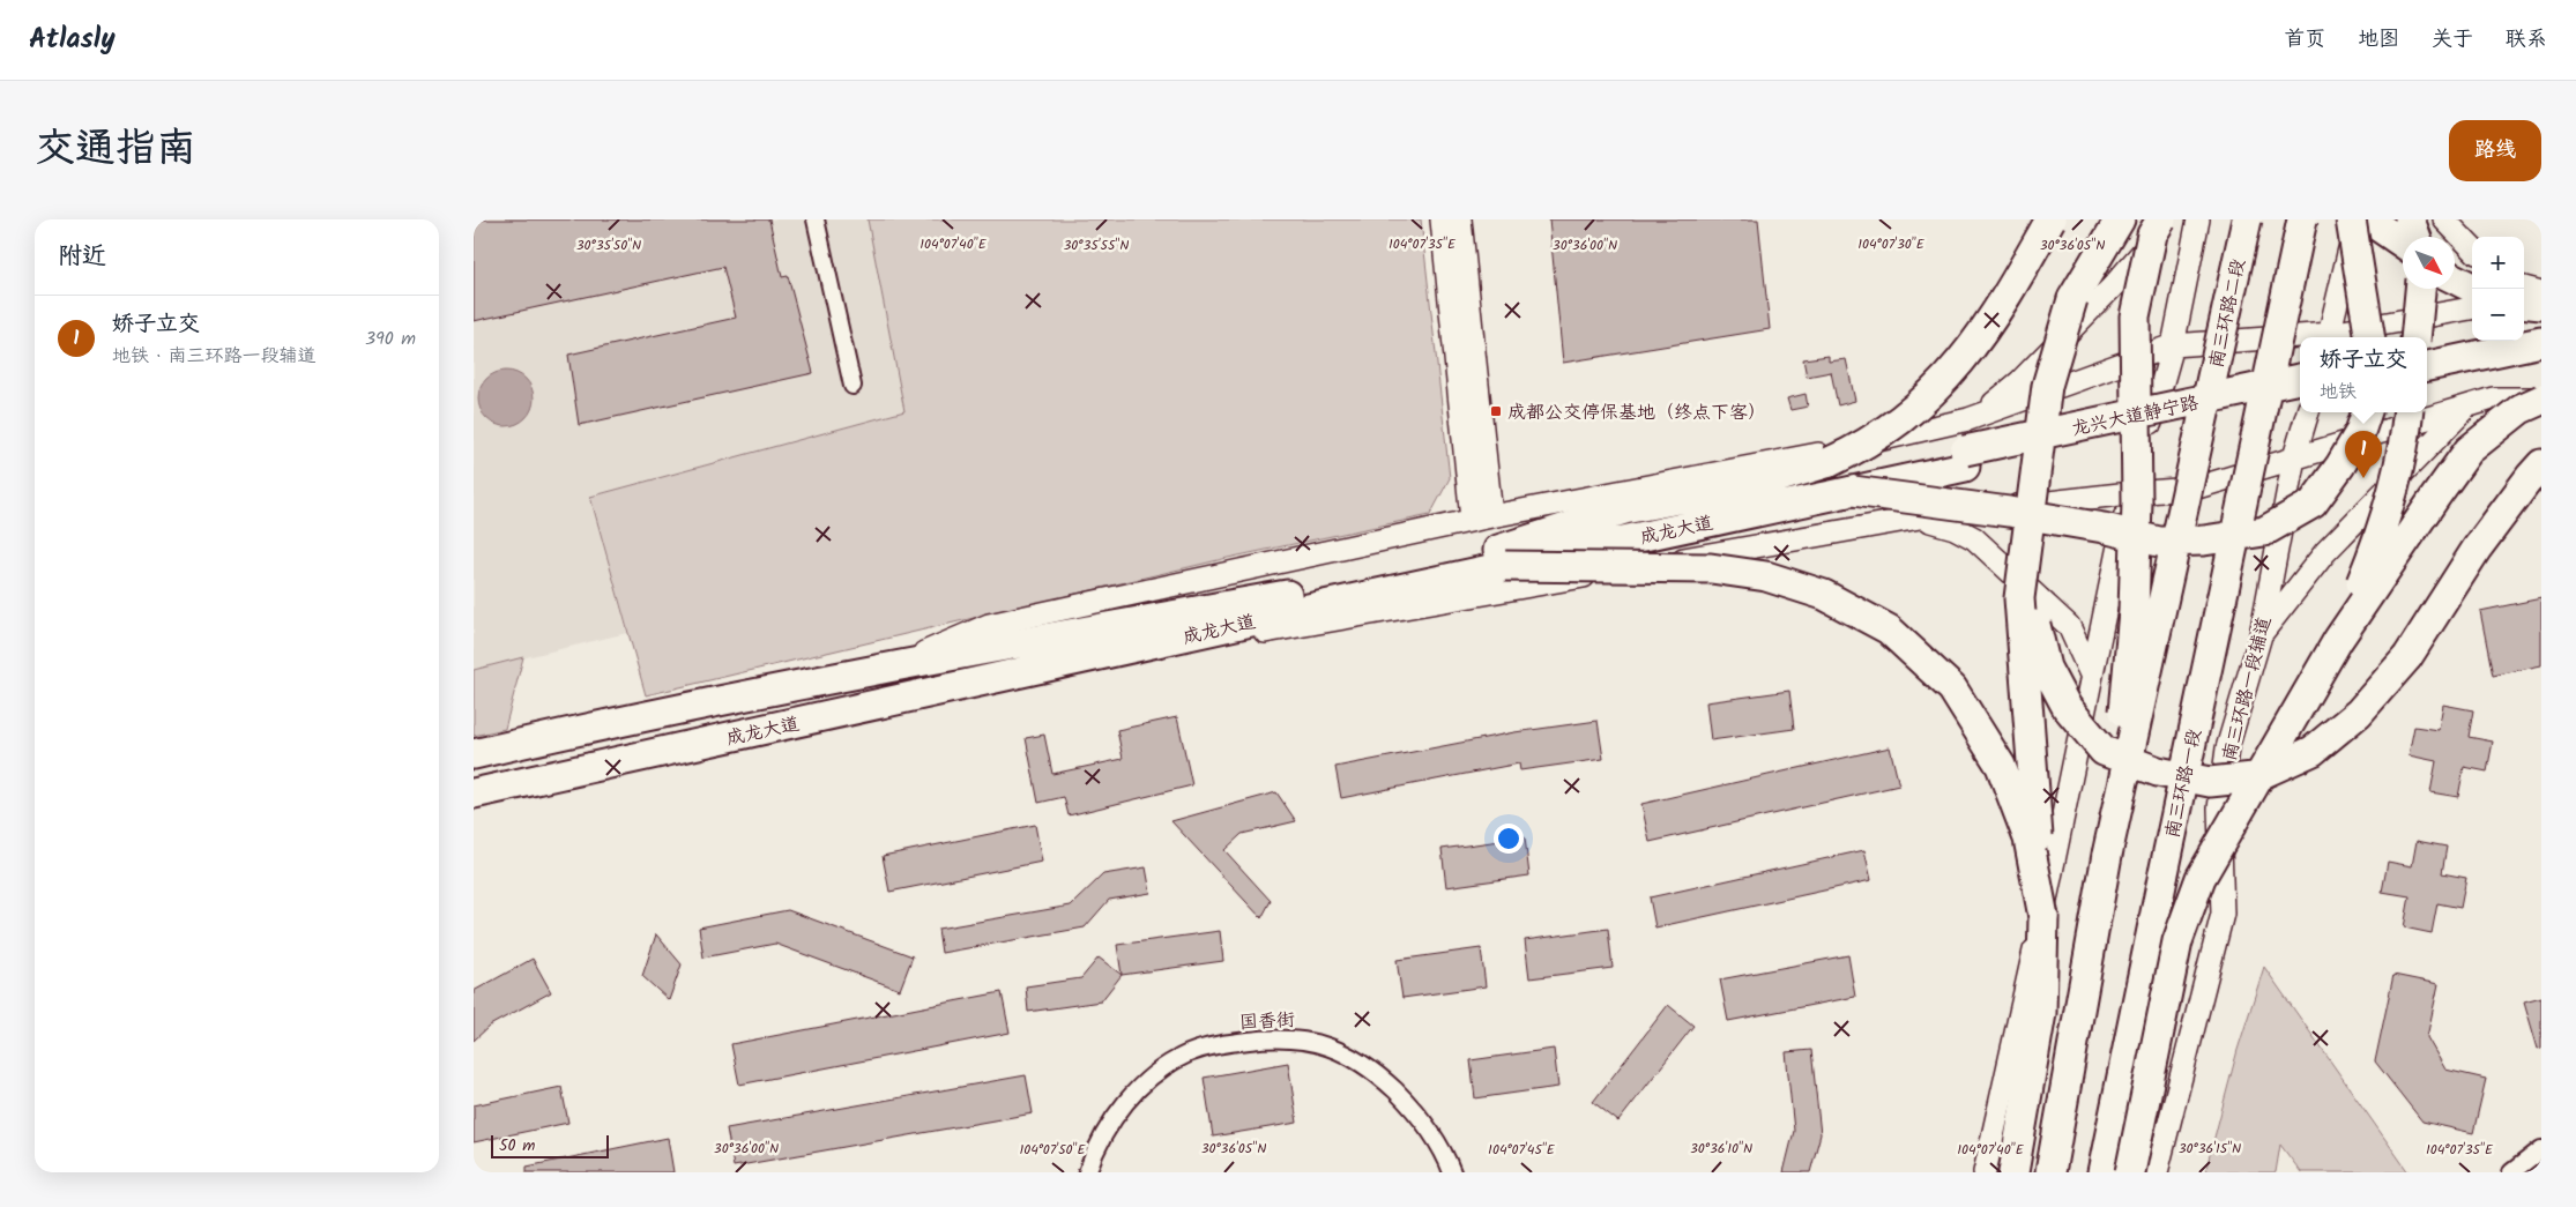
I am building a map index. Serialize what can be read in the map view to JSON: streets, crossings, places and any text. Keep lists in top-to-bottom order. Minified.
{"streets":{"highway":["南三环路二段","龙兴大道静宁路","成龙大道","南三环路一段"],"main road":["南三环路一段辅道"],"street":["国香街"]},"crossings":[["龙兴大道静宁路","成龙大道"]],"places":{"transit":["成都公交停保基地（终点下客）"]},"scale_bar":"50 m","north":"bottom right","page":{"header":"Atlasly","nav":["首页","地图","关于","联系"],"title":"交通指南","buttons":"路线","heading":"附近","map_buttons":["+","−"],"list":[{"mark":"1","name":"娇子立交","note":"地铁 · 南三环路一段辅道","value":"390 m"}],"popup":["娇子立交","地铁"],"pins":"1","scale":"50 m"},"coordinates":["104°07'40\"E","104°07'35\"E","104°07'30\"E","30°35'50\"N","30°36'00\"N","30°36'05\"N","30°35'55\"N","30°36'10\"N","30°36'15\"N","104°07'50\"E","104°07'45\"E"]}
